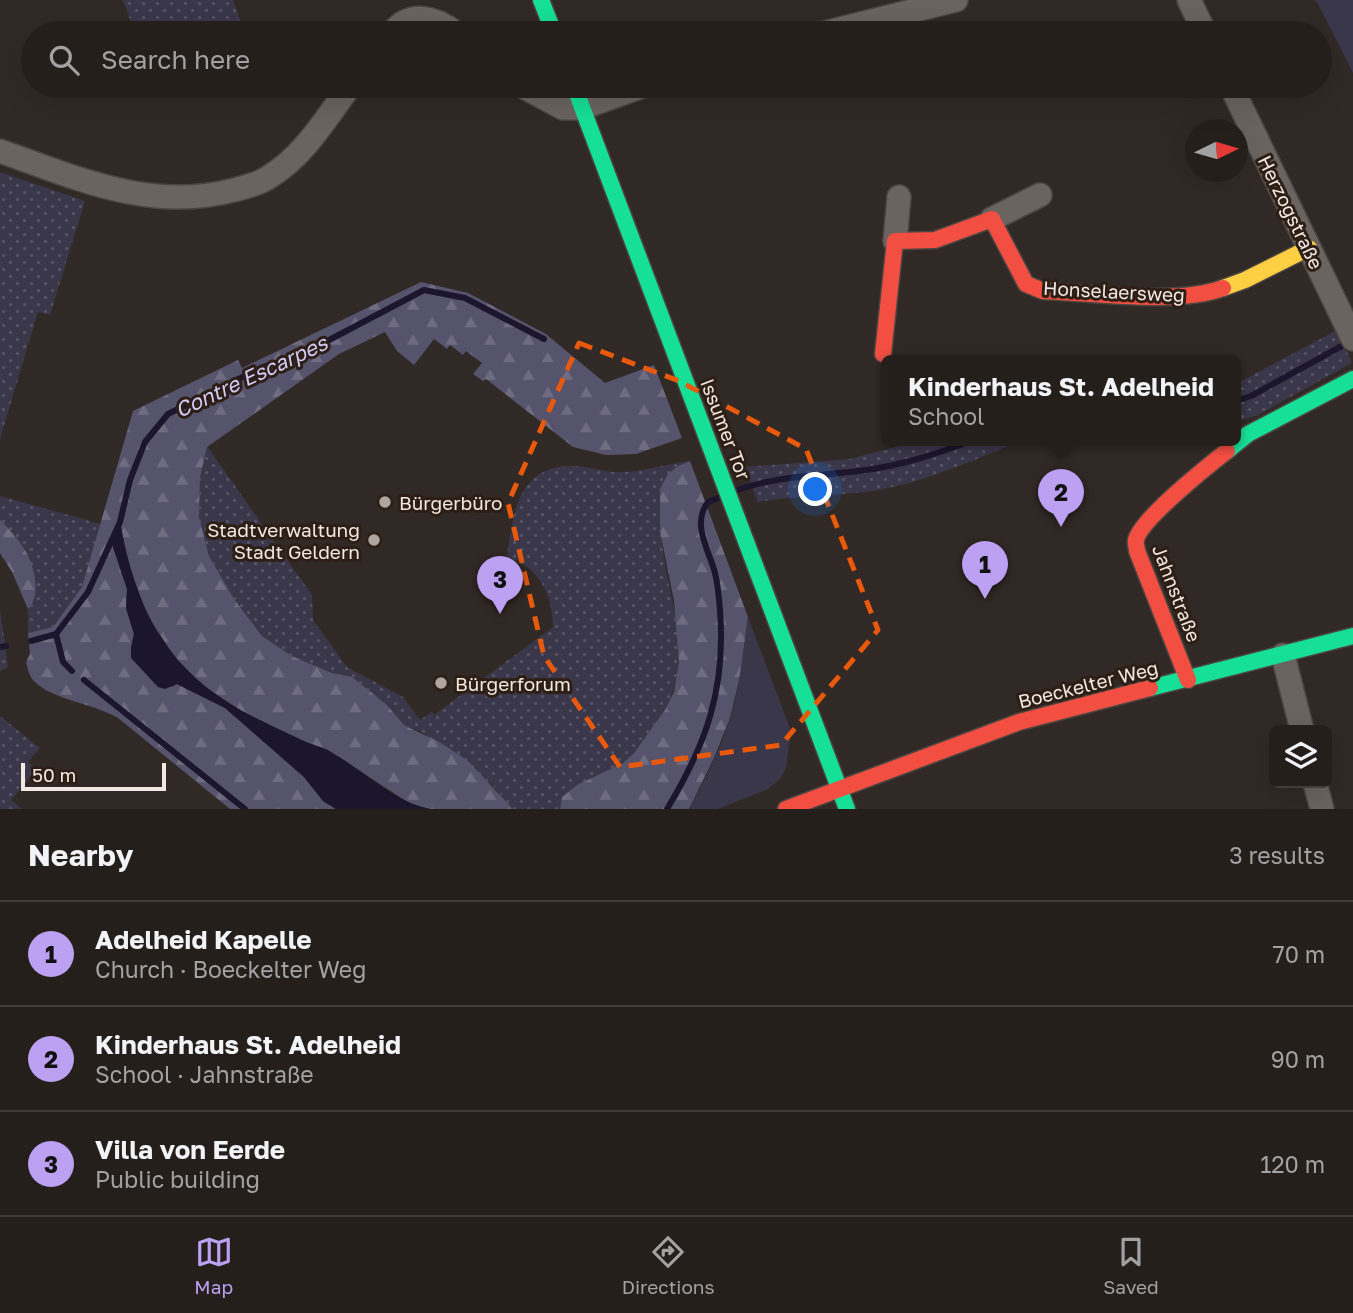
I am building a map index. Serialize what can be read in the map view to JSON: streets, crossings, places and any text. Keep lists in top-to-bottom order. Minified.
{"streets":{"street":["Herzogstraße","Honselaersweg","Issumer Tor","Jahnstraße","Boeckelter Weg"]},"crossings":[["Herzogstraße","Honselaersweg"],["Issumer Tor","Boeckelter Weg"],["Jahnstraße","Boeckelter Weg"]],"water":["Contre Escarpes"],"places":["Bürgerbüro","Stadtverwaltung Stadt Geldern","Bürgerforum"],"scale_bar":"50 m","north":"right","page":{"search":"Search here","popup":["Kinderhaus St. Adelheid","School"],"pins":["2","1","3"],"scale":"50 m","heading":["Nearby","3 results"],"list":[{"mark":"1","name":"Adelheid Kapelle","note":"Church · Boeckelter Weg","value":"70 m"},{"mark":"2","name":"Kinderhaus St. Adelheid","note":"School · Jahnstraße","value":"90 m"},{"mark":"3","name":"Villa von Eerde","note":"Public building","value":"120 m"}],"nav":["Map","Directions","Saved"]}}
